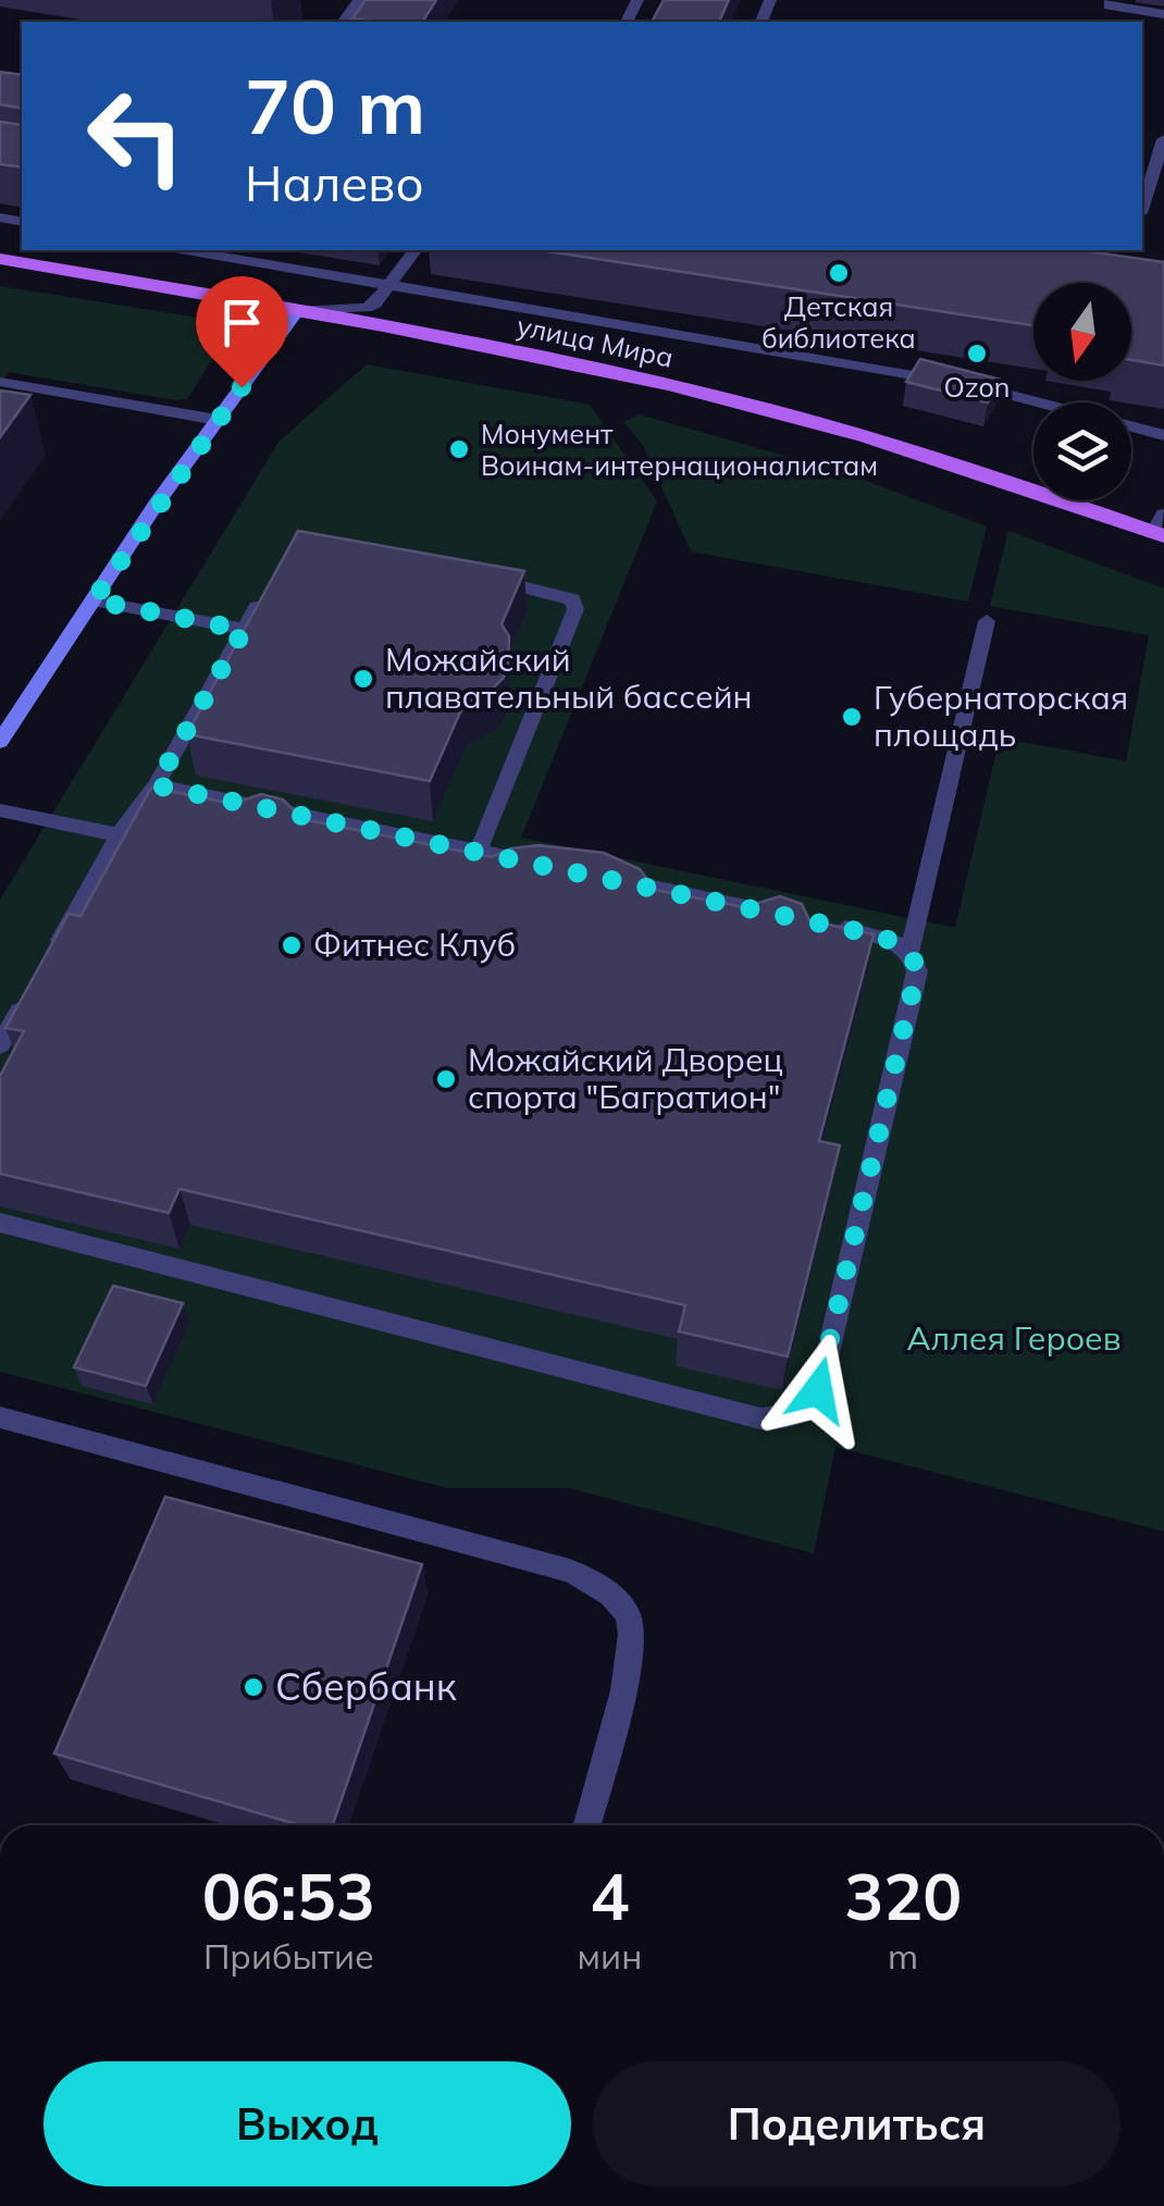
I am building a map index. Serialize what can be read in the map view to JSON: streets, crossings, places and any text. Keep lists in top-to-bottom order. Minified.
{"streets":{"main road":["улица Мира"]},"parks":["Аллея Героев"],"places":["Детская библиотека","Ozon","Монумент Воинам-интернационалистам","Можайский плавательный бассейн","Губернаторская площадь","Фитнес Клуб","Можайский Дворец спорта \"Багратион\"","Сбербанк"],"north":"bottom","page":{"turn":["70 m","Налево"],"eta":["06:53","Прибытие","4","мин","320","m"],"buttons":["Выход","Поделиться"]}}
